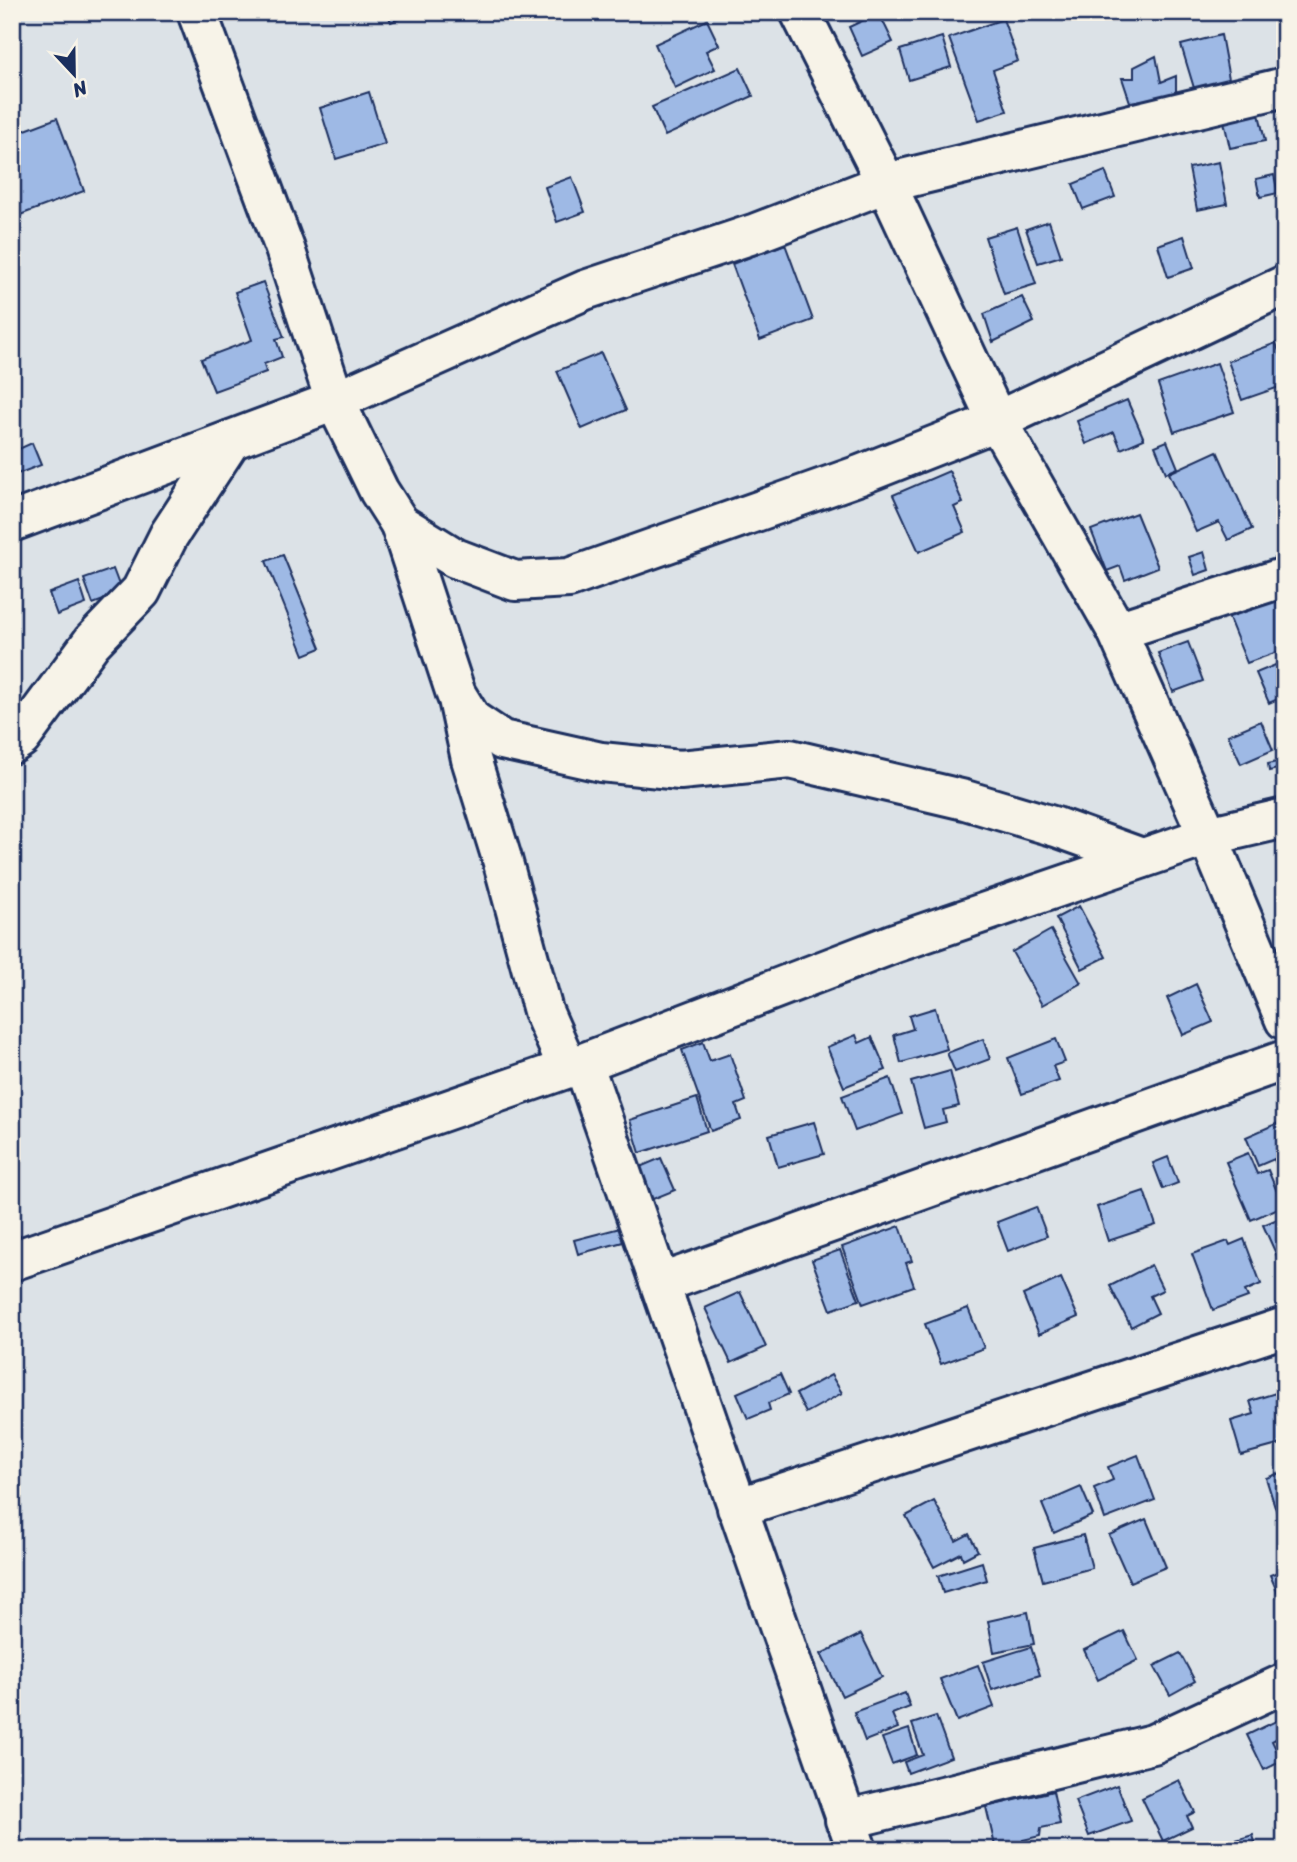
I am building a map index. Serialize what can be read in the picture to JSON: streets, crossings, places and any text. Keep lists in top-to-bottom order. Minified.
{"north":"bottom"}
